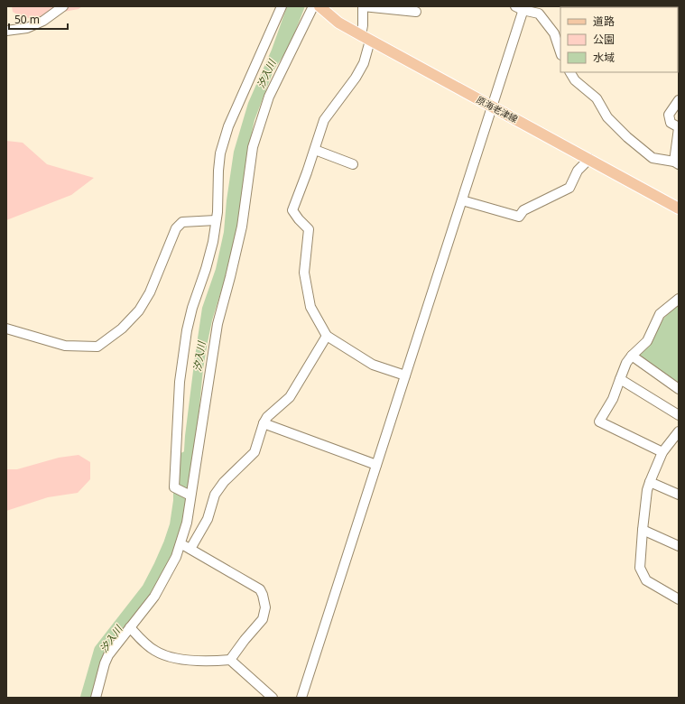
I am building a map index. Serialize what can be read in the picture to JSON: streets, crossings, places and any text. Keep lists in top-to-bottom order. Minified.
{"streets":{"main road":["原海老津線"]},"water":["汐入川"],"legend":["道路","公園","水域"],"scale_bar":"50 m"}
